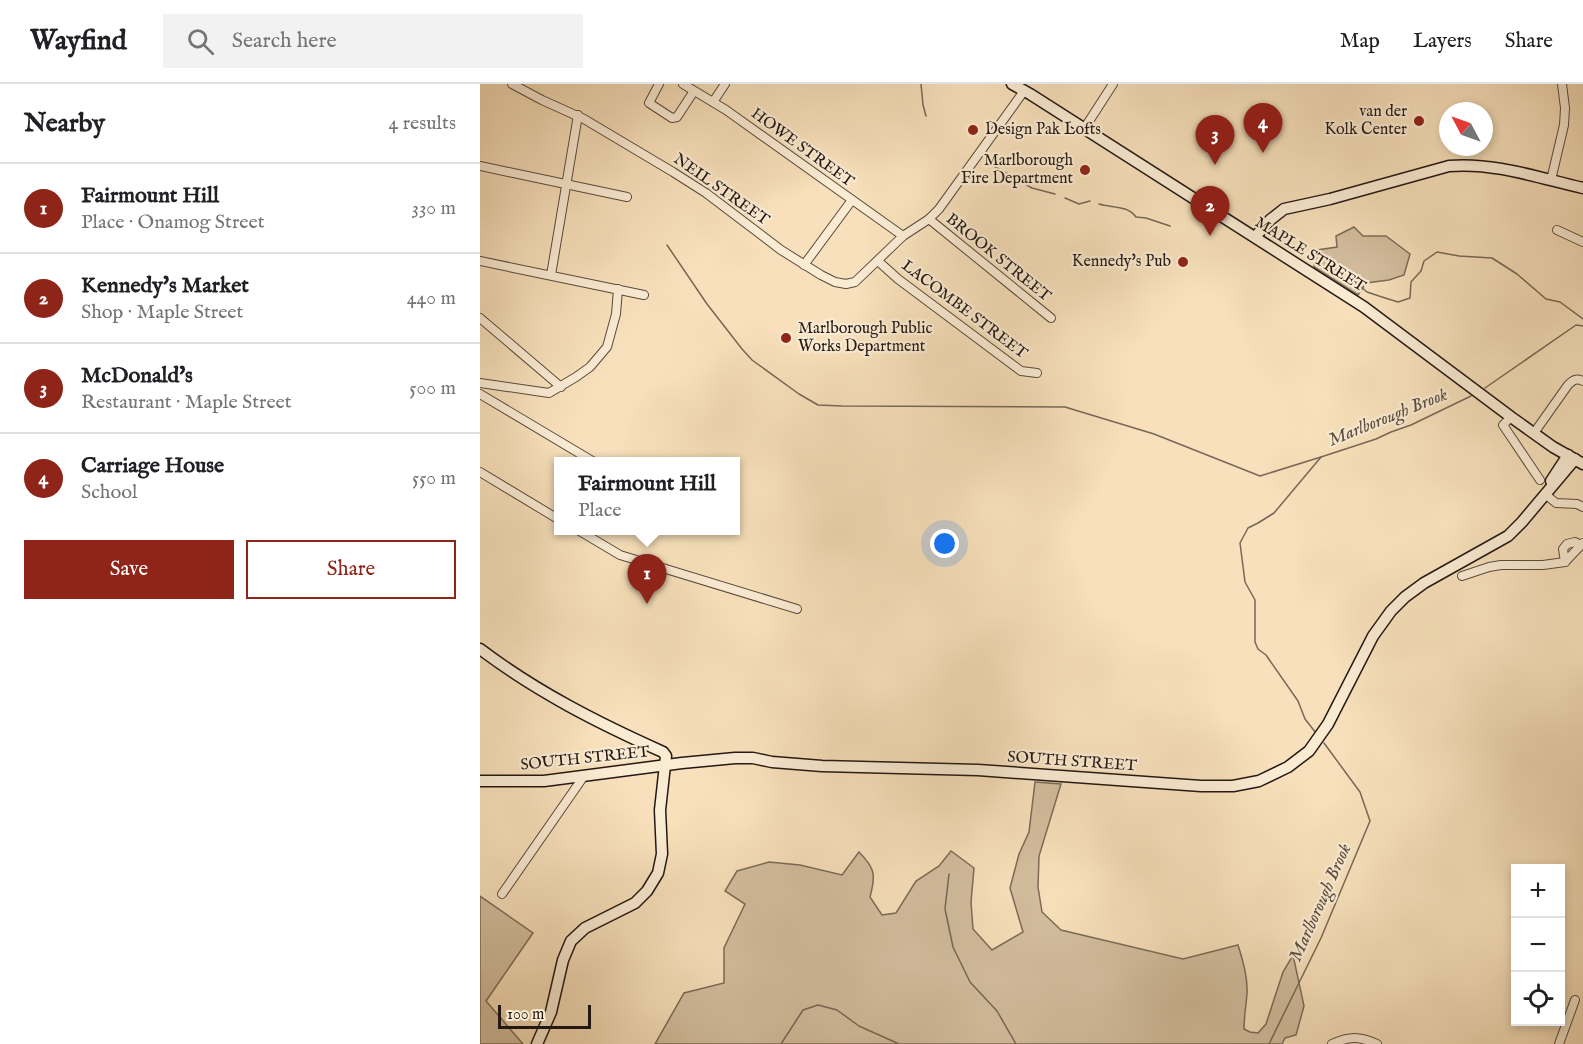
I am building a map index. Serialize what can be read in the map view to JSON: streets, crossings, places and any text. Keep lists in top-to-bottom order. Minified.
{"streets":{"main road":["MAPLE STREET","SOUTH STREET"],"street":["HOWE STREET","NEIL STREET","BROOK STREET","LACOMBE STREET"]},"crossings":[["HOWE STREET","NEIL STREET"],["NEIL STREET","MAPLE STREET"],["NEIL STREET","BROOK STREET"],["NEIL STREET","LACOMBE STREET"],["MAPLE STREET","SOUTH STREET"]],"water":["Marlborough Brook"],"places":["van der Kolk Center","Design Pak Lofts","Marlborough Fire Department","Kennedy's Pub","Marlborough Public Works Department"],"scale_bar":"100 m","north":"top left","page":{"header":"Wayfind","search":"Search here","nav":["Map","Layers","Share"],"heading":["Nearby","4 results"],"pins":["4","3","2","1"],"list":[{"mark":"1","name":"Fairmount Hill","note":"Place · Onamog Street","value":"330 m"},{"mark":"2","name":"Kennedy's Market","note":"Shop · Maple Street","value":"440 m"},{"mark":"3","name":"McDonald's","note":"Restaurant · Maple Street","value":"500 m"},{"mark":"4","name":"Carriage House","note":"School","value":"550 m"}],"popup":["Fairmount Hill","Place"],"buttons":["Save","Share"],"map_buttons":["+","−"],"scale":"100 m"}}
